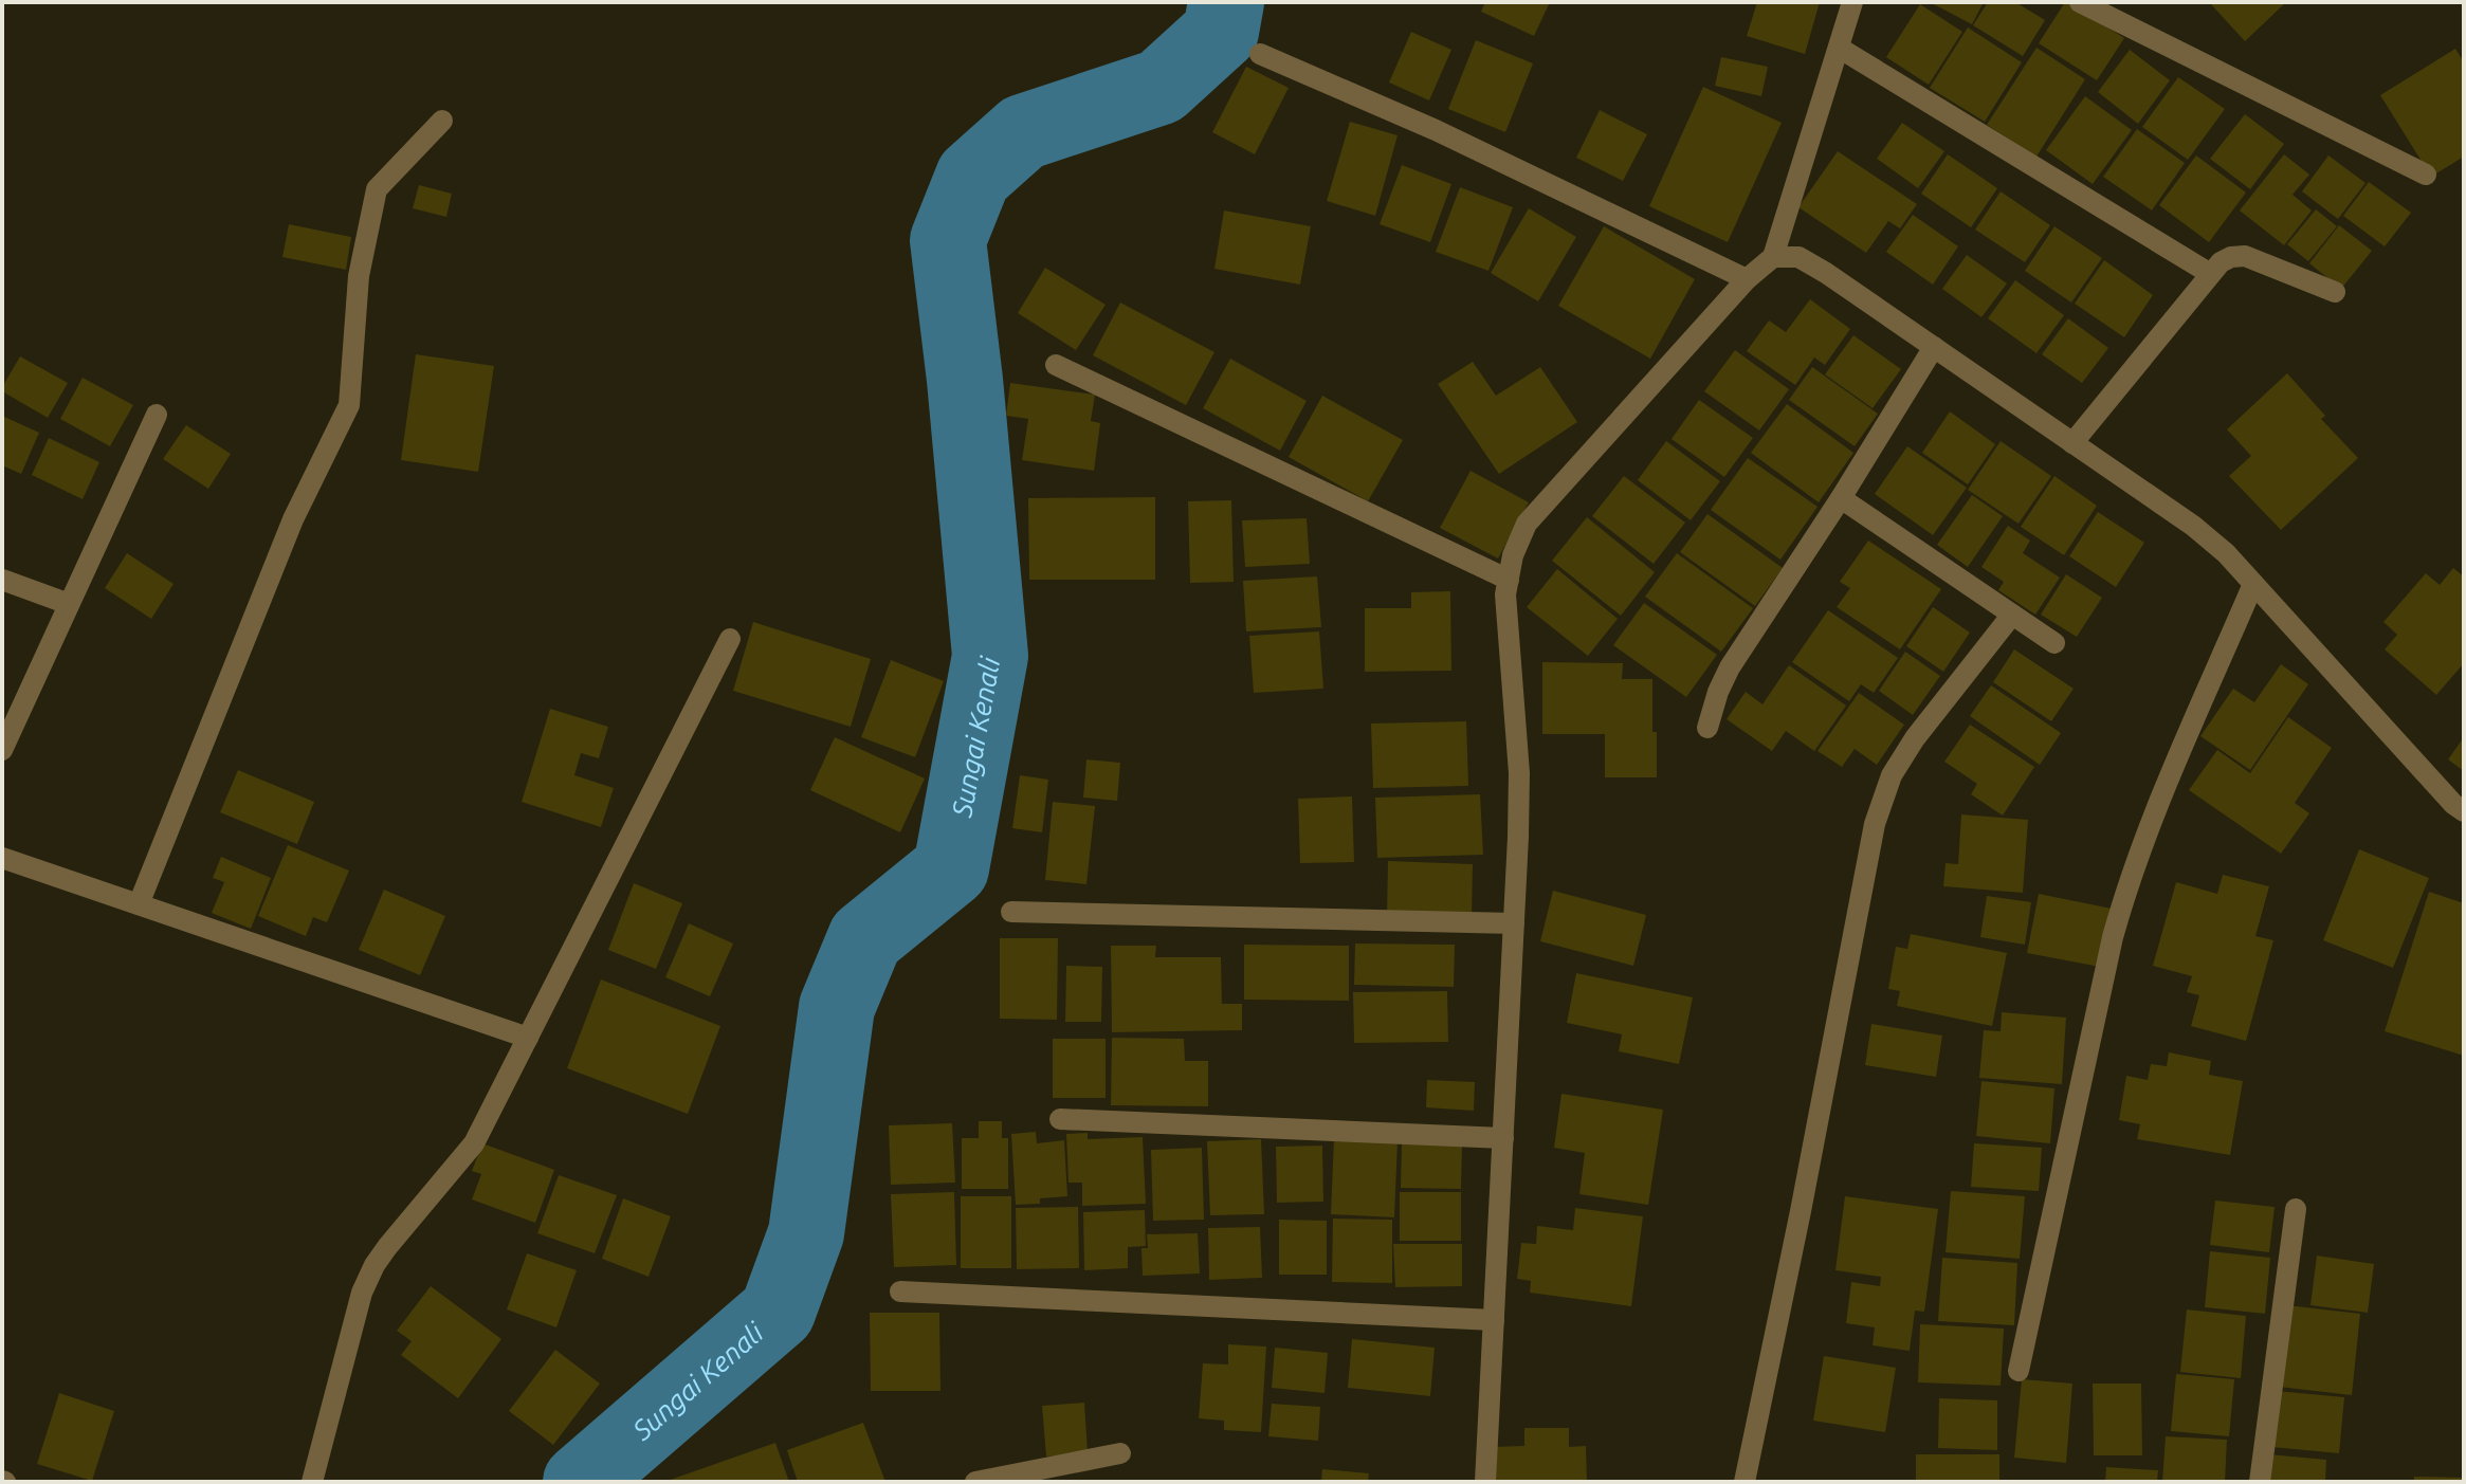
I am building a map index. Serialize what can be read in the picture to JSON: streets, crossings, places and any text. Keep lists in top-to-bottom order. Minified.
{"water":["Sungai Kenali"]}
